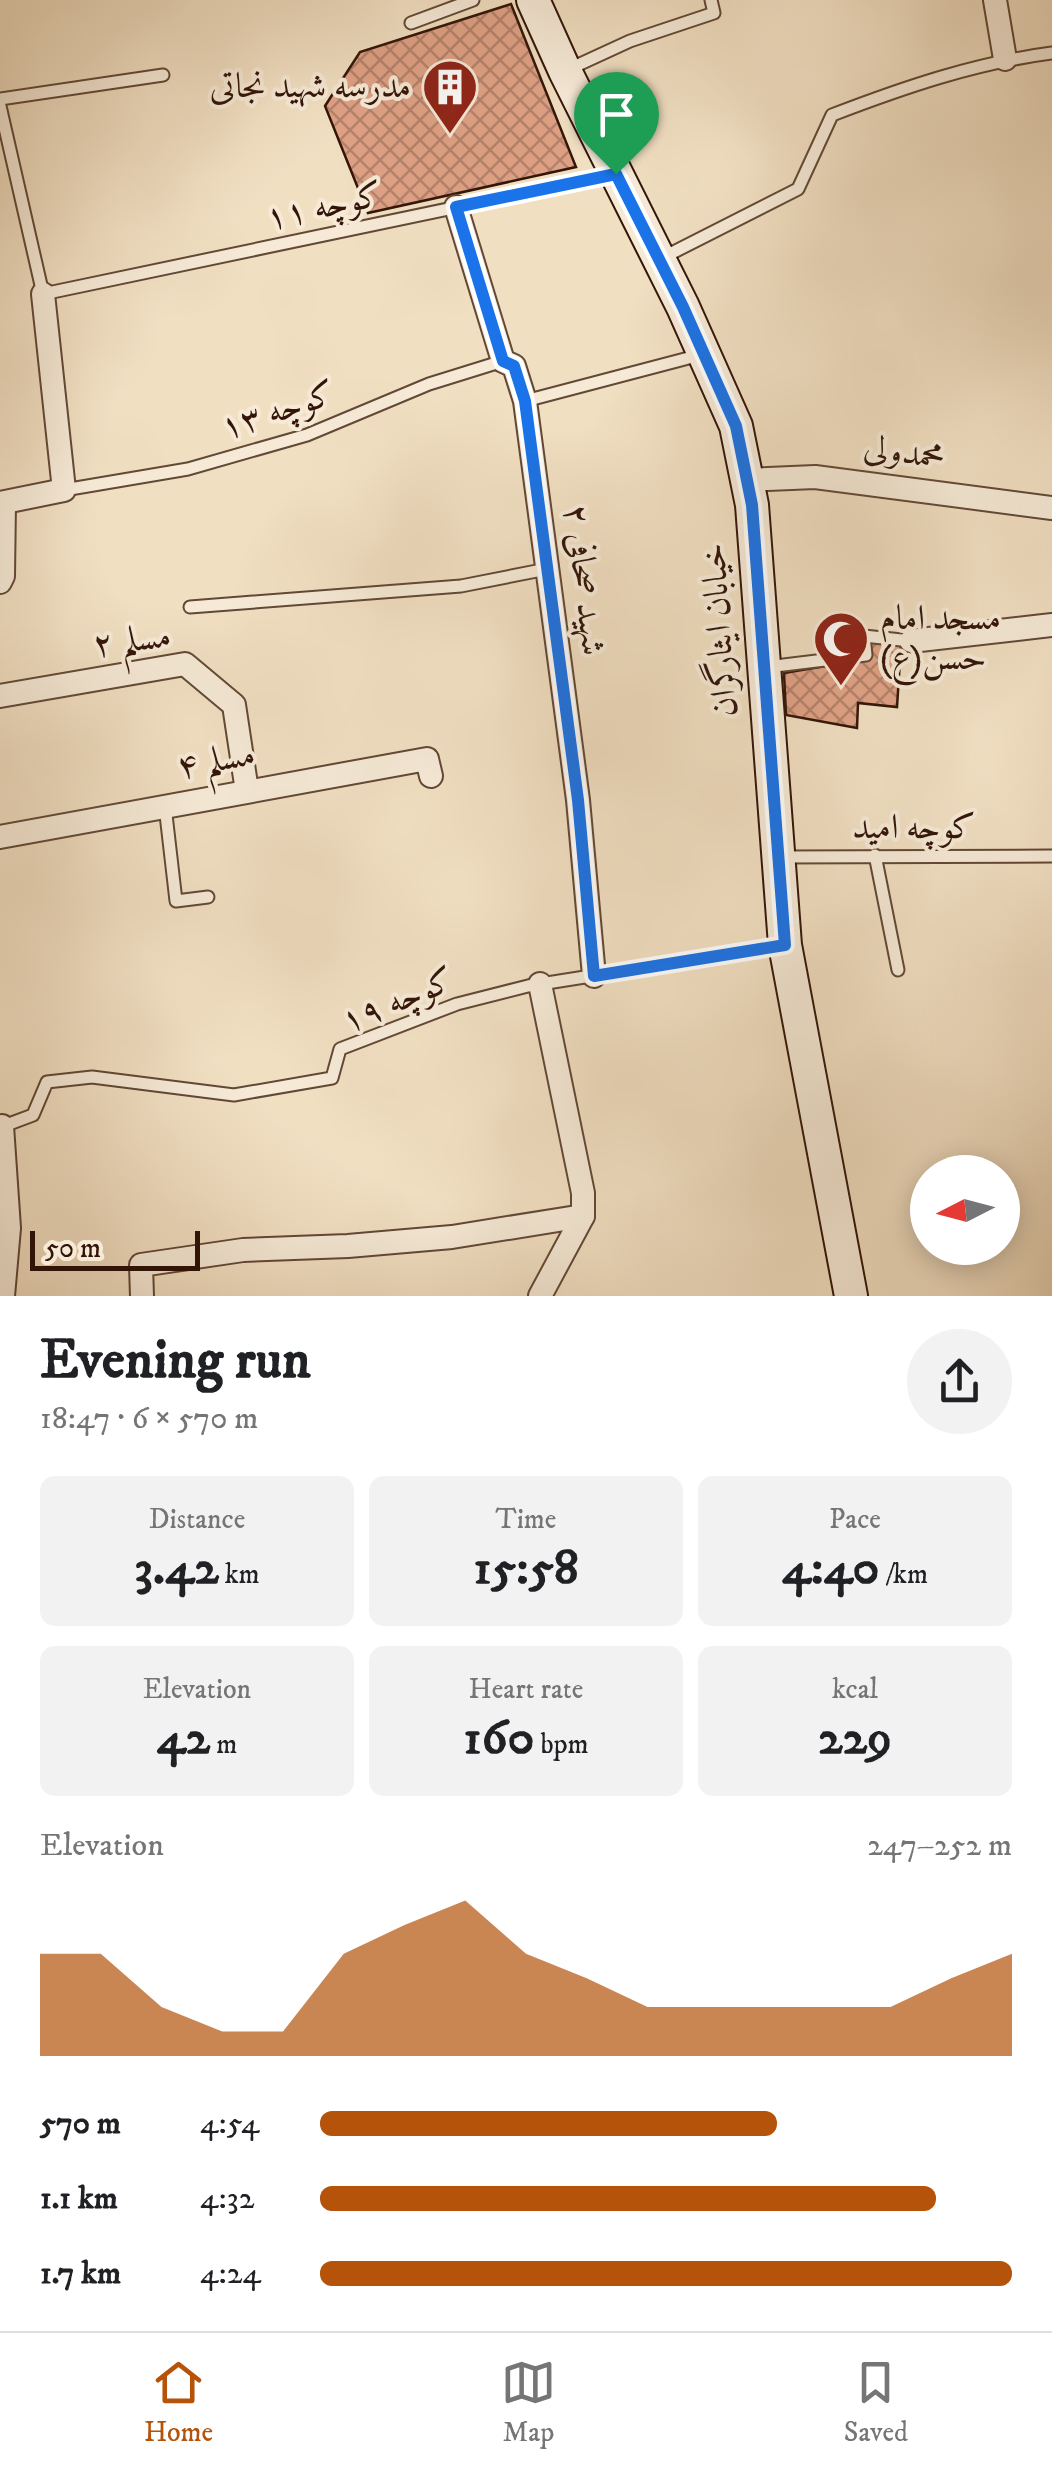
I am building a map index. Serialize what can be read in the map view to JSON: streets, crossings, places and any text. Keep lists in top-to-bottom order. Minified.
{"streets":{"street":["محمدولی","شهید صحافی ۲","خیابان ایثارگران","مسلم ۲","مسلم ۴"],"lane":["کوچه ۱۱","کوچه ۱۳","کوچه امید","کوچه ۱۹"]},"crossings":[["کوچه ۱۱","شهید صحافی ۲"],["کوچه ۱۱","خیابان ایثارگران"],["کوچه ۱۳","شهید صحافی ۲"],["محمدولی","خیابان ایثارگران"],["شهید صحافی ۲","کوچه ۱۹"],["خیابان ایثارگران","کوچه امید"],["خیابان ایثارگران","کوچه ۱۹"],["مسلم ۲","مسلم ۴"]],"places":{"building":["مدرسه شهید نجاتی"],"mosque":["مسجد امام حسن(ع)"]},"scale_bar":"50 m","north":"left","page":{"scale":"50 m","heading":["Evening run","18:47 · 6 × 570 m"],"stats":[["Distance","3.42 km"],["Time","15:58"],["Pace","4:40 /km"],["Elevation","42 m"],["Heart rate","160 bpm"],["kcal","229"]],"chart":["Elevation","247–252 m"],"list":[{"name":"570 m","note":"4:54"},{"name":"1.1 km","note":"4:32"},{"name":"1.7 km","note":"4:24"}],"tabs":["Home","Map","Saved"]}}
